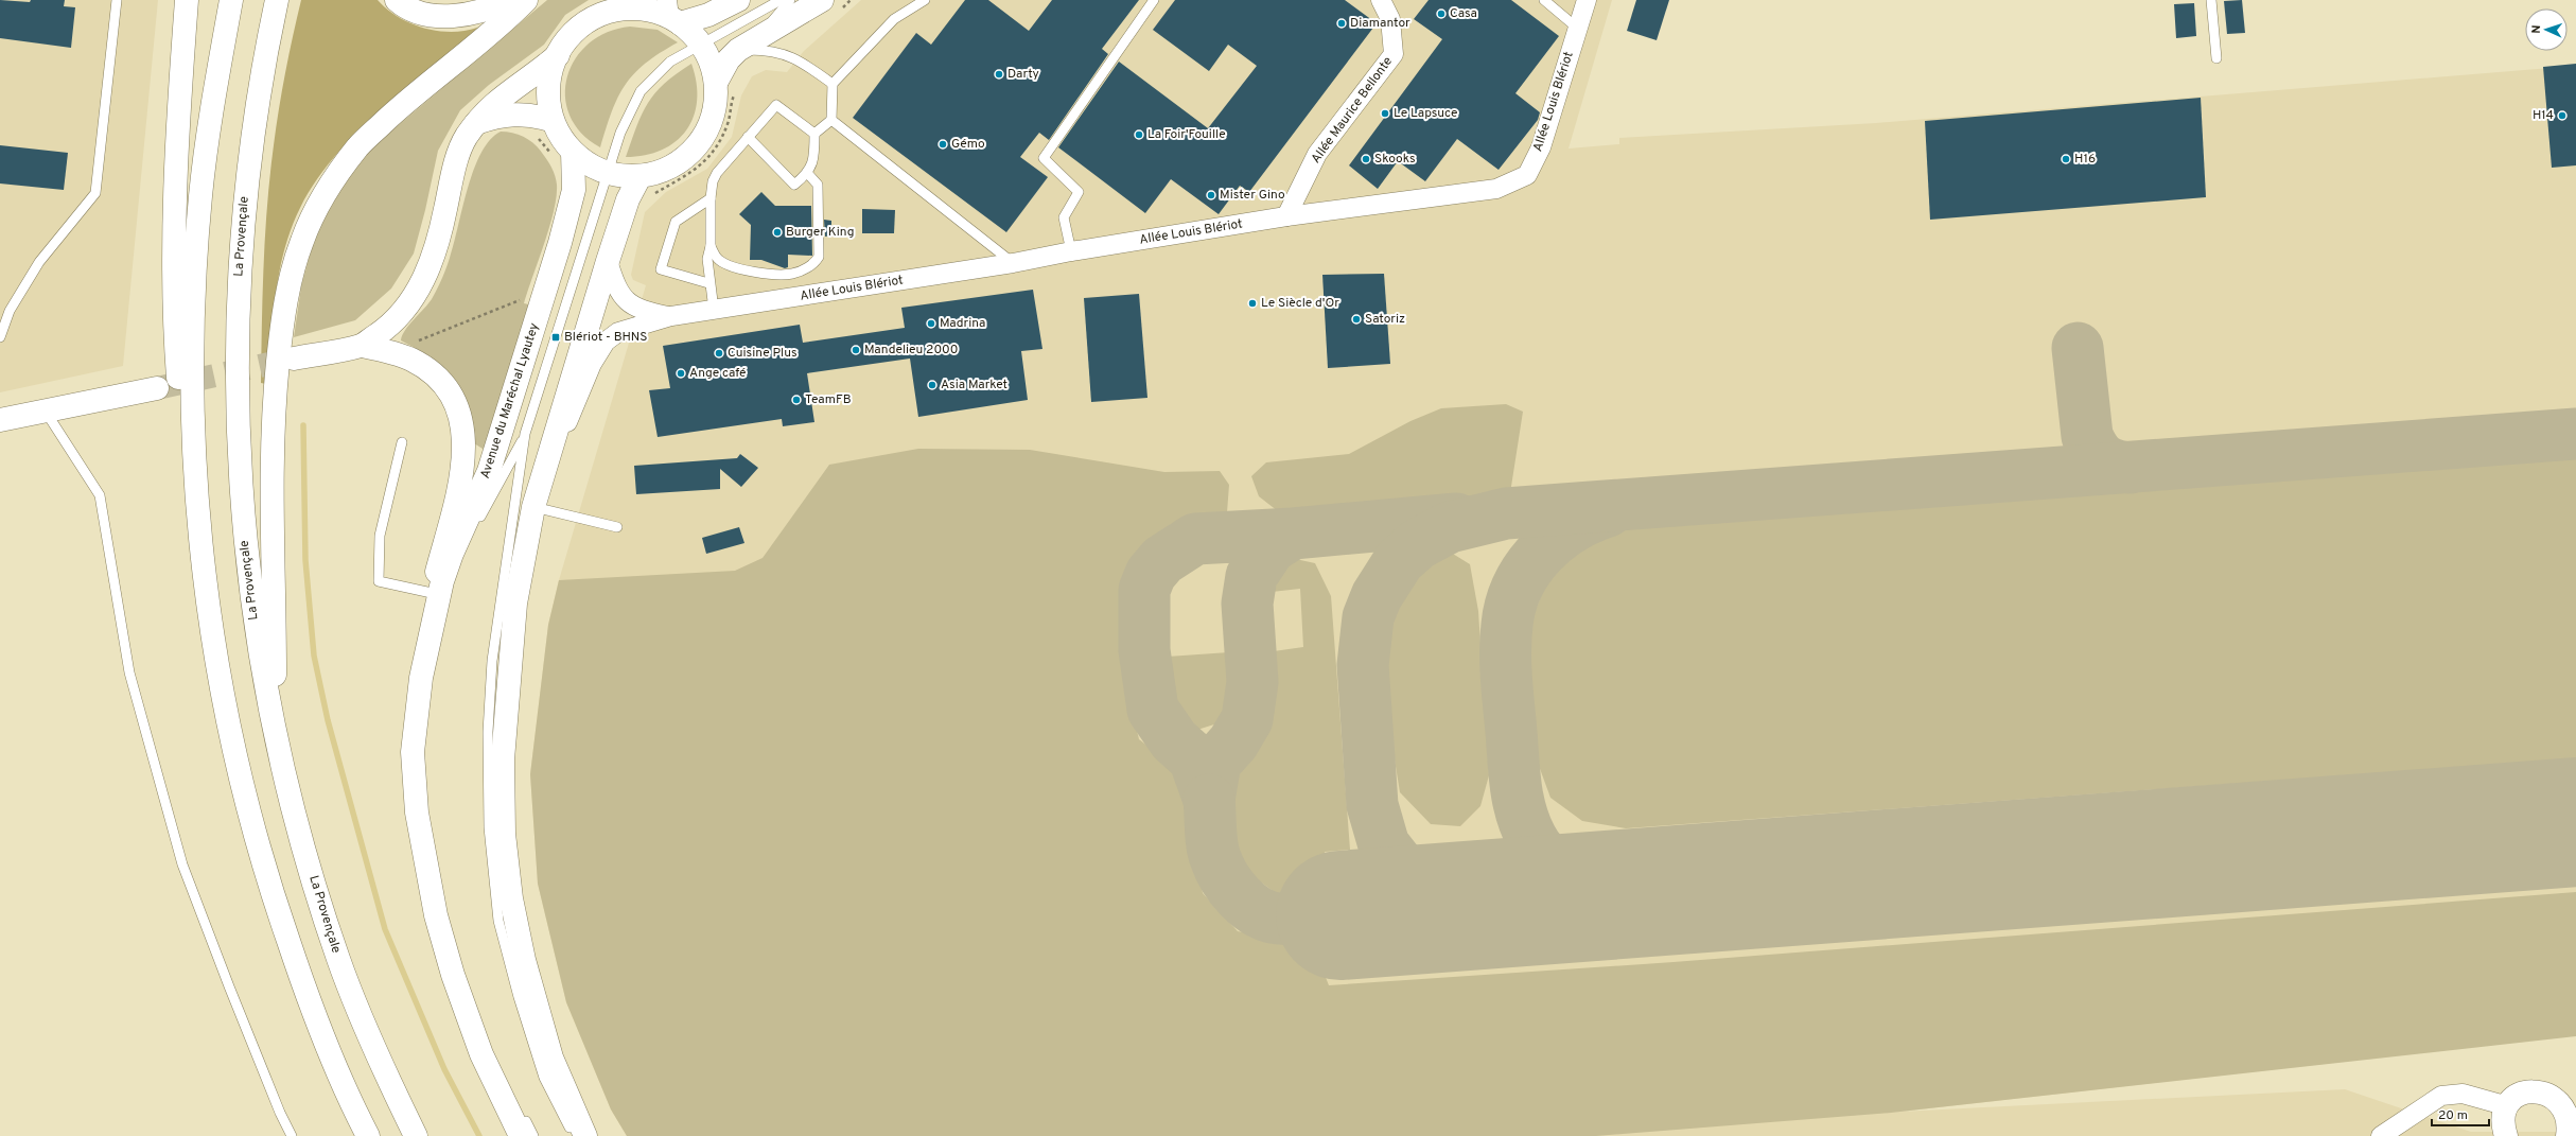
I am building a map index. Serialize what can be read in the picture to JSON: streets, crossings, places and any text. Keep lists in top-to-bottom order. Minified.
{"streets":{"main road":["La Provençale","Avenue du Maréchal Lyautey"],"street":["Allée Louis Blériot","Allée Maurice Bellonte"]},"crossings":[["Allée Louis Blériot","Allée Maurice Bellonte"]],"places":{"other":["Casa","Diamantor","Darty","Le Lapsuce","H14","La Foir'Fouille","Gémo","Skooks","H16","Mister Gino","Burger King","Le Siècle d'Or","Satoriz","Madrina","Mandelieu 2000","Cuisine Plus","Ange café","Asia Market","TeamFB"],"transit":["Blériot - BHNS"]},"scale_bar":"20 m","north":"left"}
